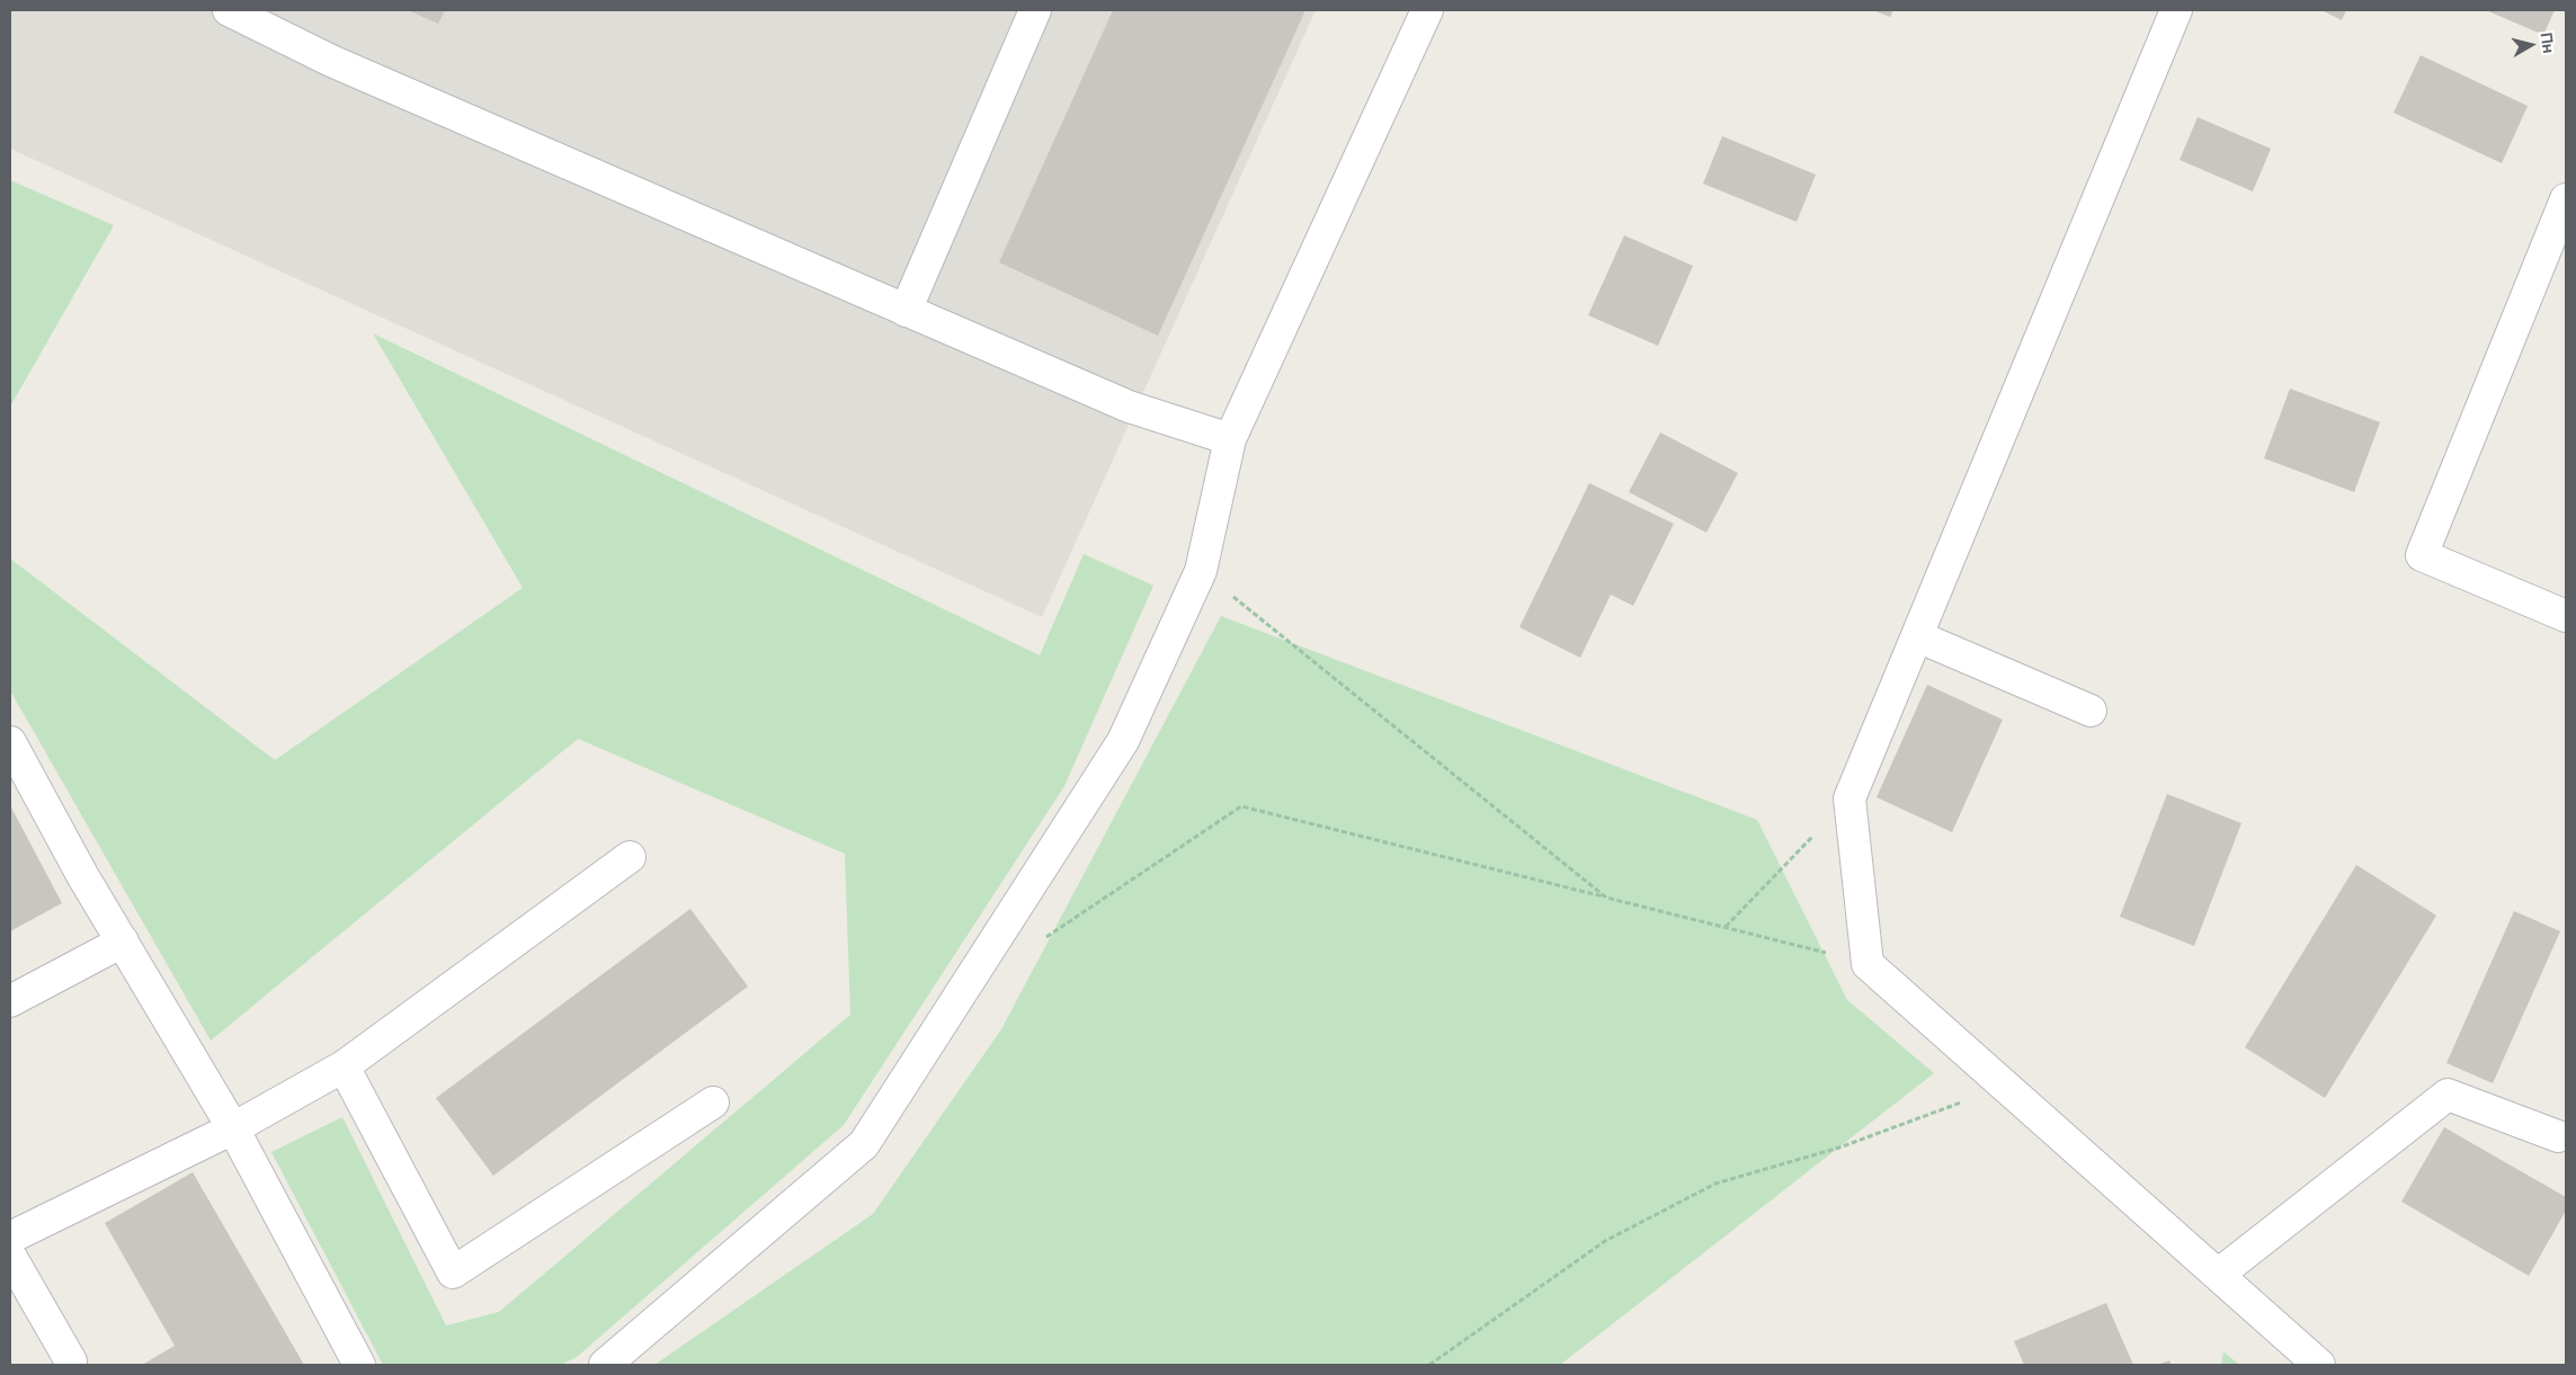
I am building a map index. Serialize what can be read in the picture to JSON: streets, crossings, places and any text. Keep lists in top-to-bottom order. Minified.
{"north":"right"}
